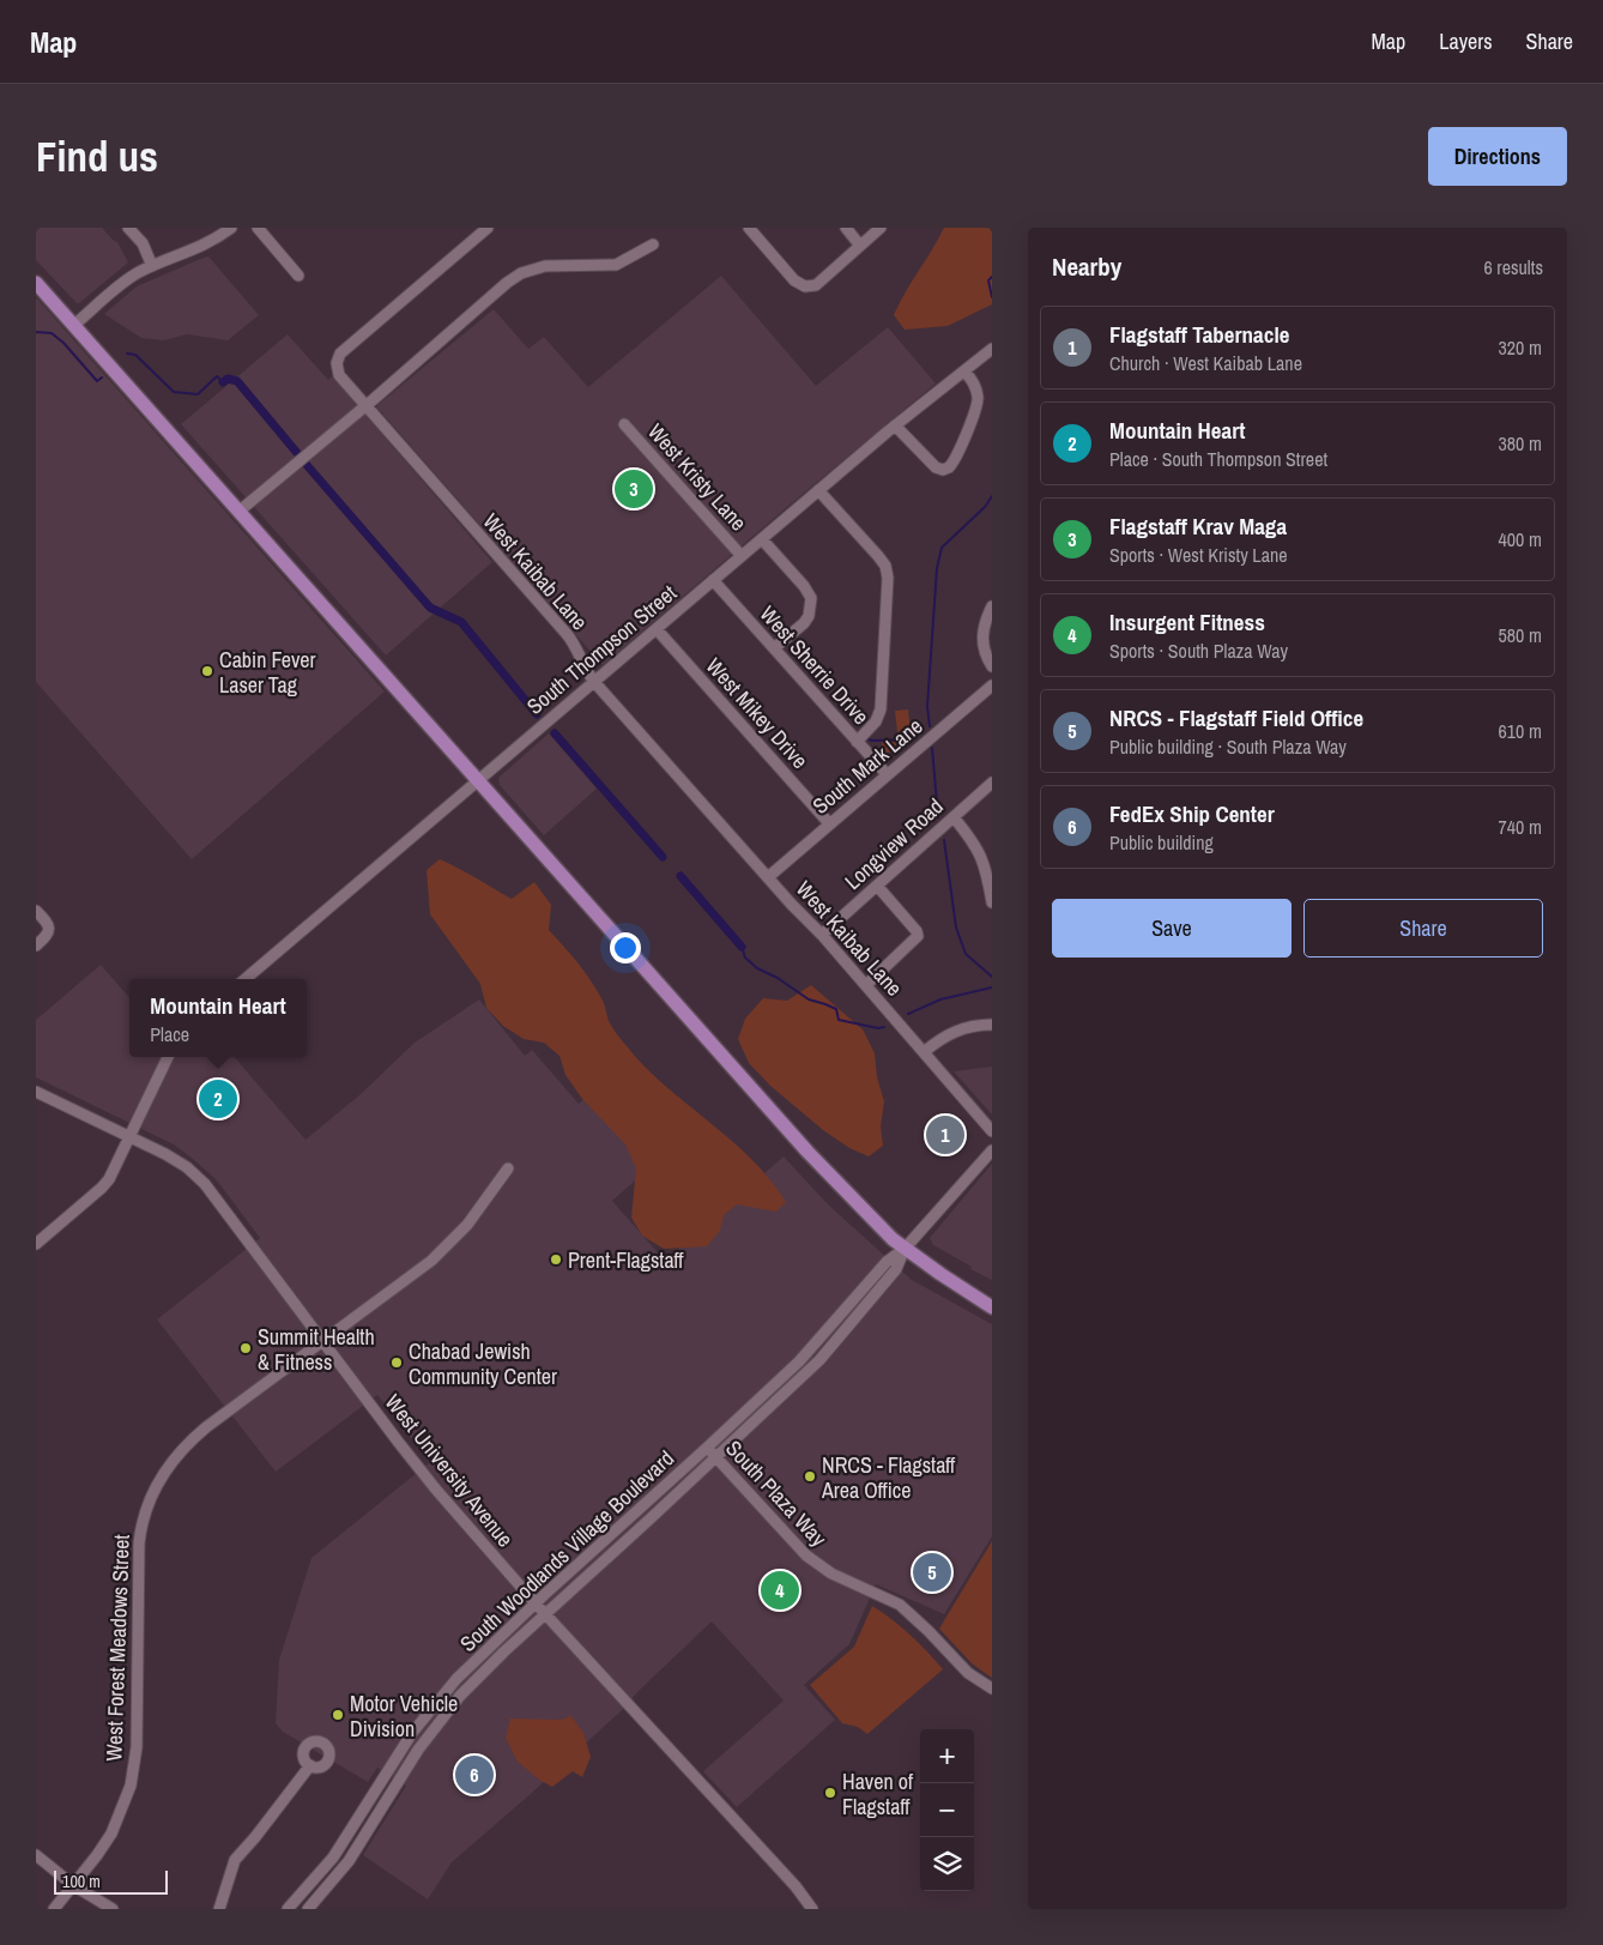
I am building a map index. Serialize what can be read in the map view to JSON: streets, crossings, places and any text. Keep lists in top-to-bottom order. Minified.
{"streets":{"street":["West Kristy Lane","West Kaibab Lane","South Thompson Street","West Sherrie Drive","West Mikey Drive","South Mark Lane","Longview Road","West University Avenue","South Plaza Way","South Woodlands Village Boulevard","West Forest Meadows Street"]},"crossings":[["West Kristy Lane","South Thompson Street"],["West Kaibab Lane","South Thompson Street"],["West Kaibab Lane","South Mark Lane"],["West Kaibab Lane","Longview Road"],["South Thompson Street","West Sherrie Drive"],["South Thompson Street","West Mikey Drive"],["West Sherrie Drive","South Mark Lane"],["West Mikey Drive","South Mark Lane"],["West University Avenue","South Woodlands Village Boulevard"],["West University Avenue","West Forest Meadows Street"],["South Plaza Way","South Woodlands Village Boulevard"]],"places":["Cabin Fever Laser Tag","Prent-Flagstaff","Summit Health & Fitness","Chabad Jewish Community Center","NRCS - Flagstaff Area Office","Motor Vehicle Division","Haven of Flagstaff"],"scale_bar":"100 m","page":{"header":"Map","nav":["Map","Layers","Share"],"buttons":["Directions",["Save","Share"]],"title":"Find us","heading":["Nearby","6 results"],"list":[{"mark":"1","name":"Flagstaff Tabernacle","note":"Church · West Kaibab Lane","value":"320 m"},{"mark":"2","name":"Mountain Heart","note":"Place · South Thompson Street","value":"380 m"},{"mark":"3","name":"Flagstaff Krav Maga","note":"Sports · West Kristy Lane","value":"400 m"},{"mark":"4","name":"Insurgent Fitness","note":"Sports · South Plaza Way","value":"580 m"},{"mark":"5","name":"NRCS - Flagstaff Field Office","note":"Public building · South Plaza Way","value":"610 m"},{"mark":"6","name":"FedEx Ship Center","note":"Public building","value":"740 m"}],"pins":["3","2","1","5","4","6"],"popup":["Mountain Heart","Place"],"map_buttons":["+","−"],"scale":"100 m"}}
